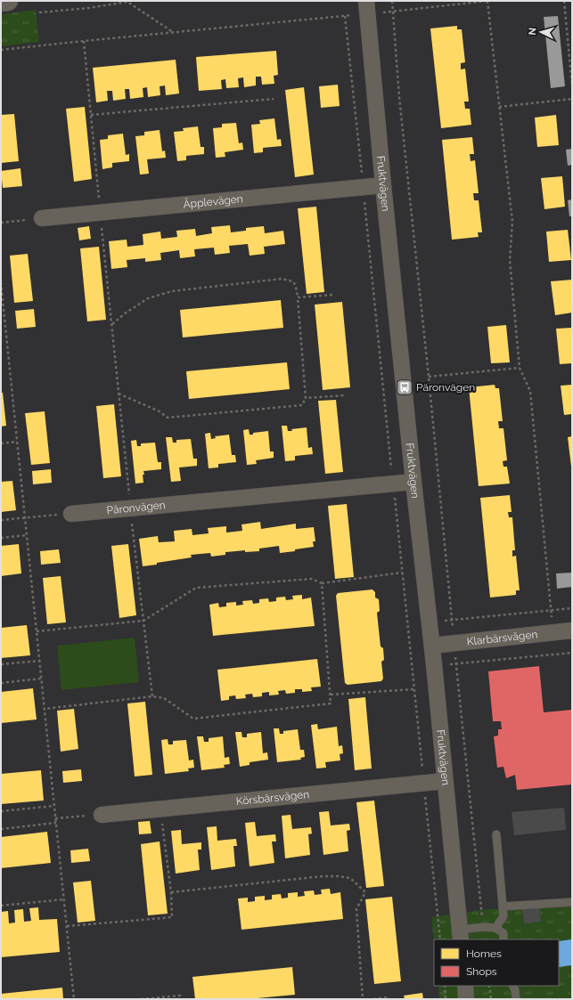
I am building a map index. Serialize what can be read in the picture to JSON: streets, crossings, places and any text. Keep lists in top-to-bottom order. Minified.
{"streets":{"street":["Fruktvägen","Äpplevägen","Päronvägen","Klarbärsvägen","Körsbärsvägen"]},"crossings":[["Fruktvägen","Äpplevägen"],["Fruktvägen","Päronvägen"],["Fruktvägen","Klarbärsvägen"],["Fruktvägen","Körsbärsvägen"]],"places":{"bus stop":["Päronvägen"]},"legend":["Homes","Shops"],"north":"left"}
